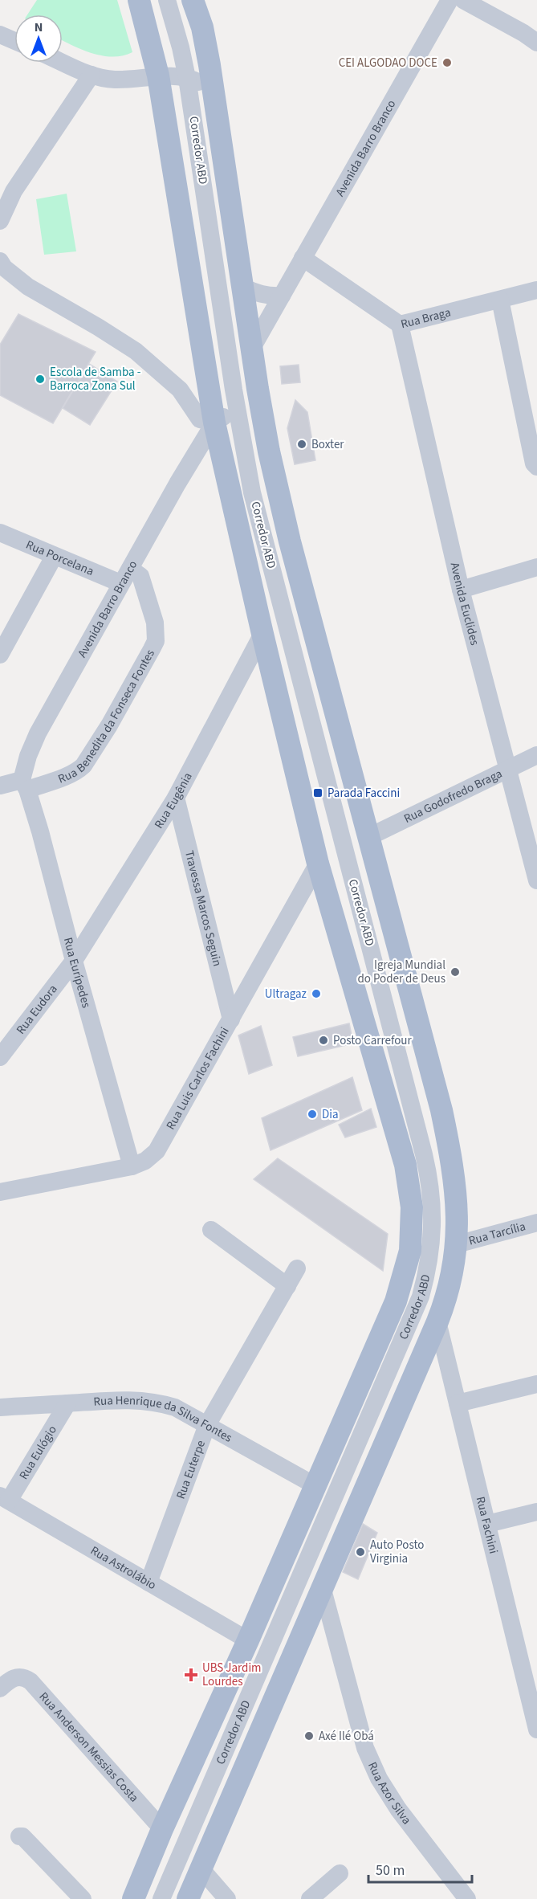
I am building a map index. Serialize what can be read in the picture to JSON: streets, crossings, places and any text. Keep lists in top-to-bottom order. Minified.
{"streets":{"street":["Avenida Barro Branco","Corredor ABD","Rua Braga","Rua Porcelana","Avenida Euclides","Rua Benedita da Fonseca Fontes","Rua Godofredo Braga","Rua Eugênia","Travessa Marcos Seguin","Rua Eurípedes","Rua Eudora","Rua Luis Carlos Fachini","Rua Tarcília","Rua Henrique da Silva Fontes","Rua Eulógio","Rua Euterpe","Rua Fachini","Rua Astrolábio","Rua Anderson Messias Costa","Rua Azor Silva"]},"crossings":[["Avenida Barro Branco","Rua Braga"],["Avenida Barro Branco","Rua Porcelana"],["Avenida Barro Branco","Rua Benedita da Fonseca Fontes"],["Avenida Barro Branco","Rua Eurípedes"],["Rua Braga","Avenida Euclides"],["Rua Porcelana","Rua Benedita da Fonseca Fontes"],["Avenida Euclides","Rua Godofredo Braga"],["Rua Benedita da Fonseca Fontes","Rua Eurípedes"],["Rua Eugênia","Travessa Marcos Seguin"],["Rua Eugênia","Rua Eurípedes"],["Rua Eugênia","Rua Eudora"],["Travessa Marcos Seguin","Rua Luis Carlos Fachini"],["Rua Eurípedes","Rua Eudora"],["Rua Eurípedes","Rua Luis Carlos Fachini"],["Rua Henrique da Silva Fontes","Rua Eulógio"],["Rua Henrique da Silva Fontes","Rua Euterpe"],["Rua Eulógio","Rua Astrolábio"],["Rua Euterpe","Rua Astrolábio"]],"places":{"other":["CEI ALGODAO DOCE","Escola de Samba - Barroca Zona Sul","Boxter","Igreja Mundial do Poder de Deus","Ultragaz","Posto Carrefour","Dia","Auto Posto Virginia","Axé Ilé Obá"],"transit":["Parada Faccini"],"health":["UBS Jardim Lourdes"]},"scale_bar":"50 m","north":"top"}
